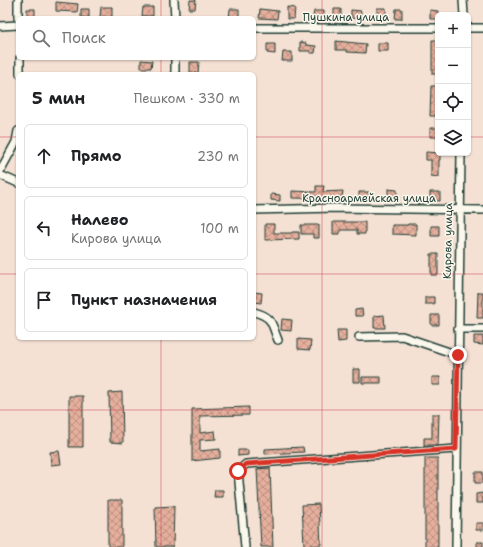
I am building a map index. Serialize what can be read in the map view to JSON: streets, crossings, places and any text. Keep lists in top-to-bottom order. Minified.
{"streets":{"street":["Пушкина улица","Красноармейская улица","Кирова улица"]},"crossings":[["Красноармейская улица","Кирова улица"]],"page":{"map_buttons":["+","−"],"search":"Поиск","heading":["5 мин","Пешком · 330 m"],"list":[["Прямо","230 m"],["Налево","Кирова улица","100 m"],"Пункт назначения"]}}
